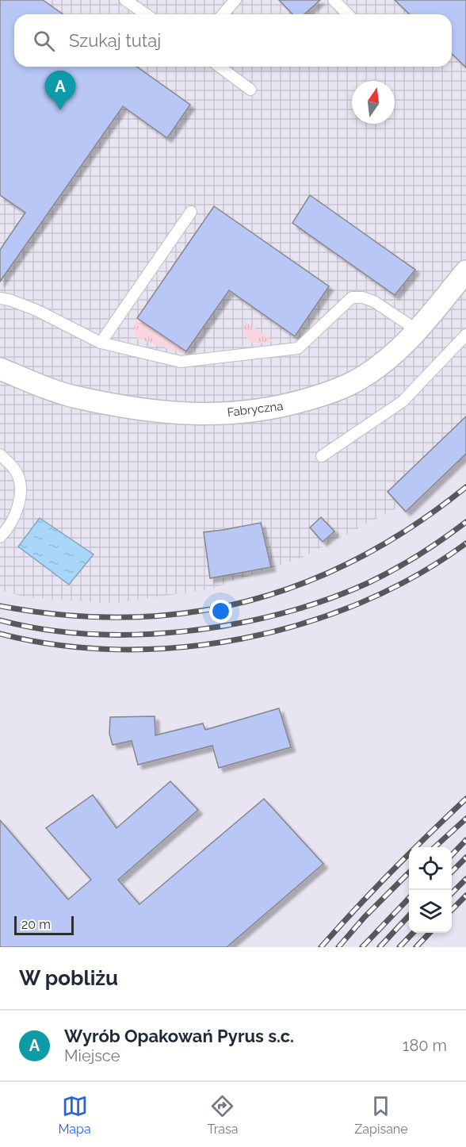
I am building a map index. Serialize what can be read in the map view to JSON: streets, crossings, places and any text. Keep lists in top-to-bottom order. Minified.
{"streets":{"street":["Fabryczna"]},"scale_bar":"20 m","north":"top","page":{"search":"Szukaj tutaj","pins":"A","scale":"20 m","heading":"W pobliżu","list":[{"mark":"A","name":"Wyrób Opakowań Pyrus s.c.","note":"Miejsce","value":"180 m"}],"nav":["Mapa","Trasa","Zapisane"]}}
